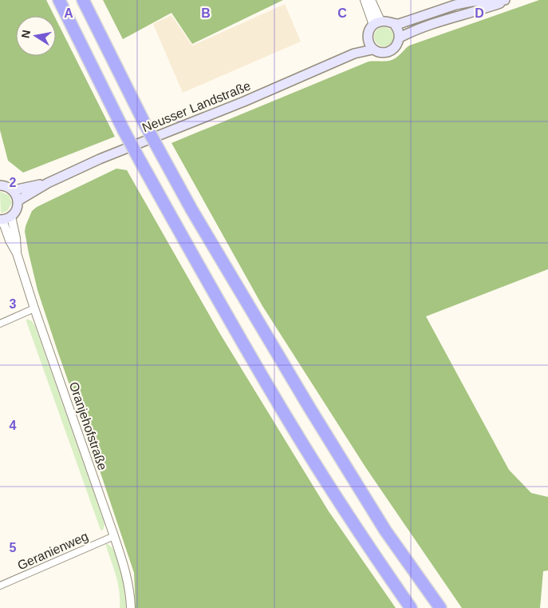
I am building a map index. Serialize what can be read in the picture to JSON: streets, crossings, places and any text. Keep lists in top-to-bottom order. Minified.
{"streets":{"main road":["Neusser Landstraße"],"street":["Oranjehofstraße","Geranienweg"]},"crossings":[["Oranjehofstraße","Geranienweg"]],"north":"left","grid":{"columns":["A","B","C","D"],"rows":["2","3","4","5"]}}
